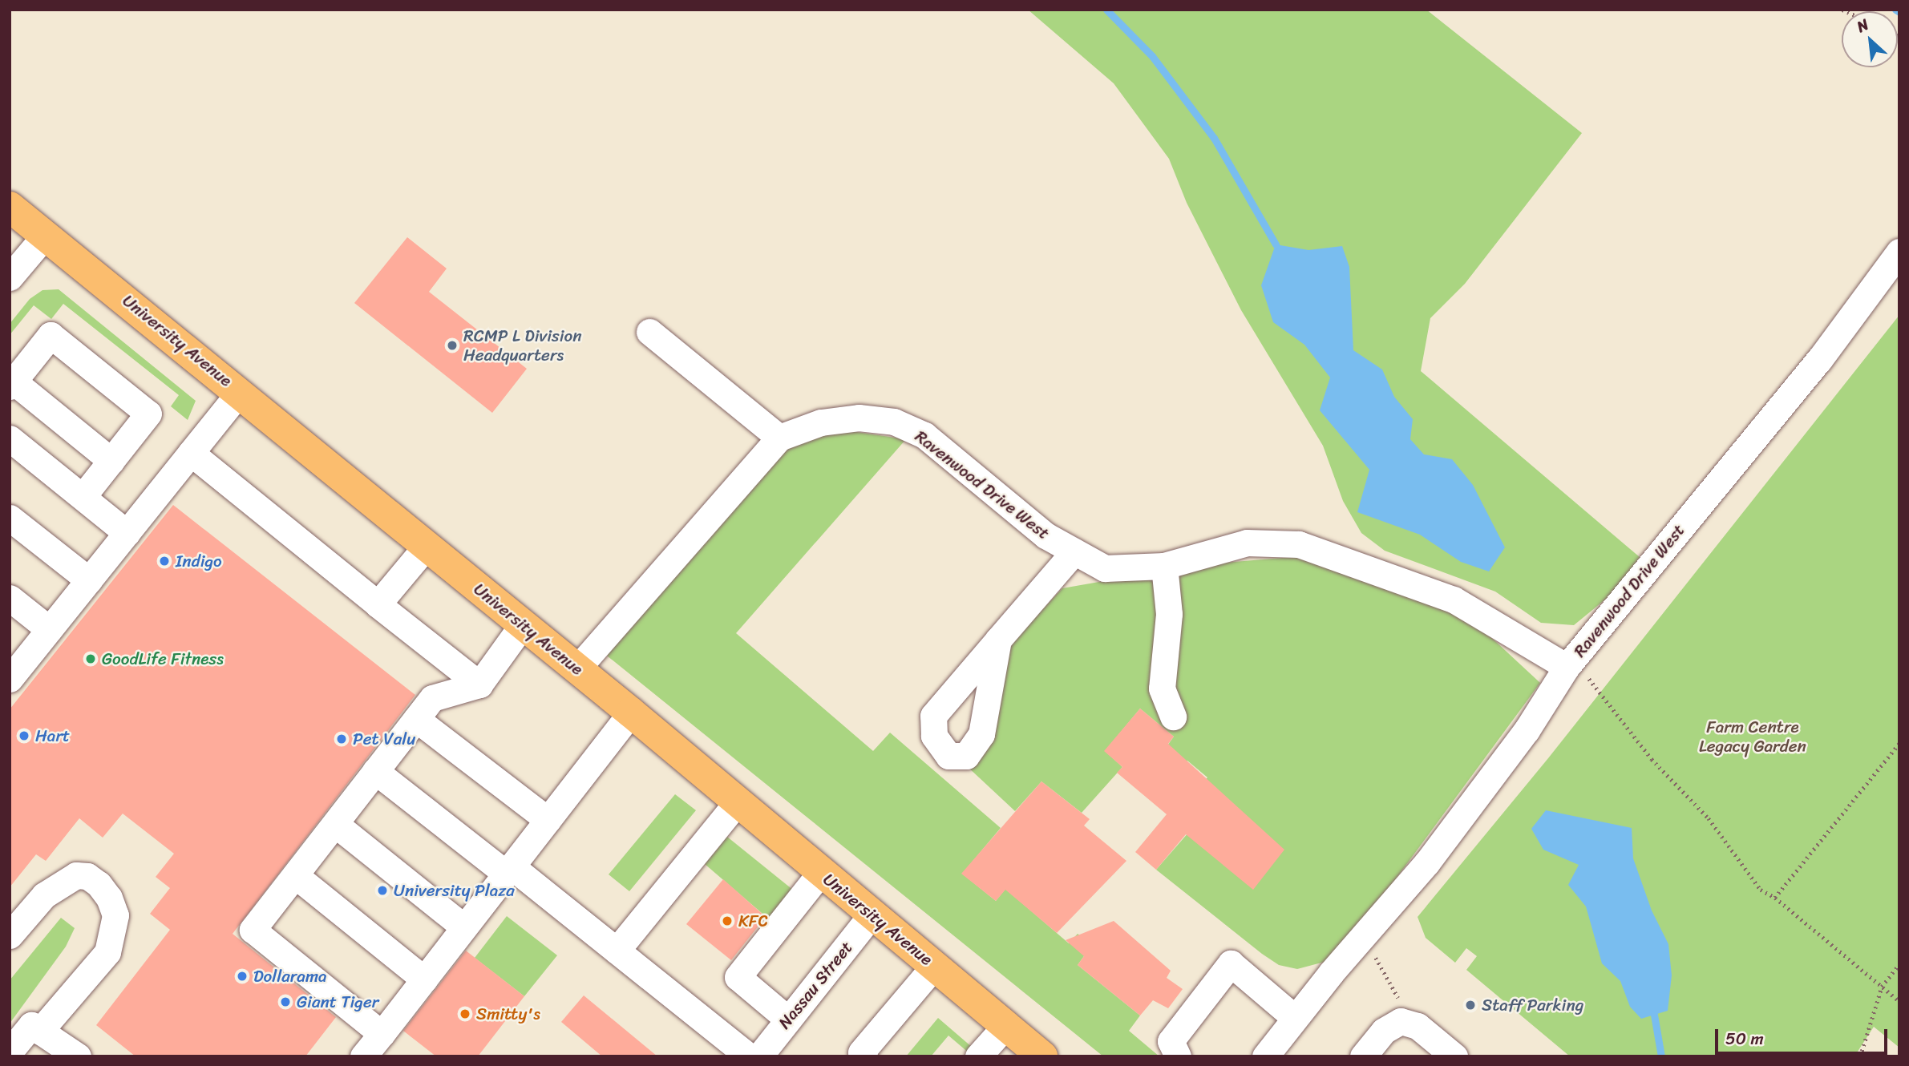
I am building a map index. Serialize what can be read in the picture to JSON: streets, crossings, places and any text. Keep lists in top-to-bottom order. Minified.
{"streets":{"main road":["University Avenue"],"street":["Ravenwood Drive West","Nassau Street"]},"crossings":[["University Avenue","Nassau Street"]],"parks":["Farm Centre Legacy Garden"],"places":["RCMP L Division Headquarters","Indigo","GoodLife Fitness","Hart","Pet Valu","University Plaza","KFC","Dollarama","Giant Tiger","Staff Parking","Smitty's"],"scale_bar":"50 m","north":"top left"}
